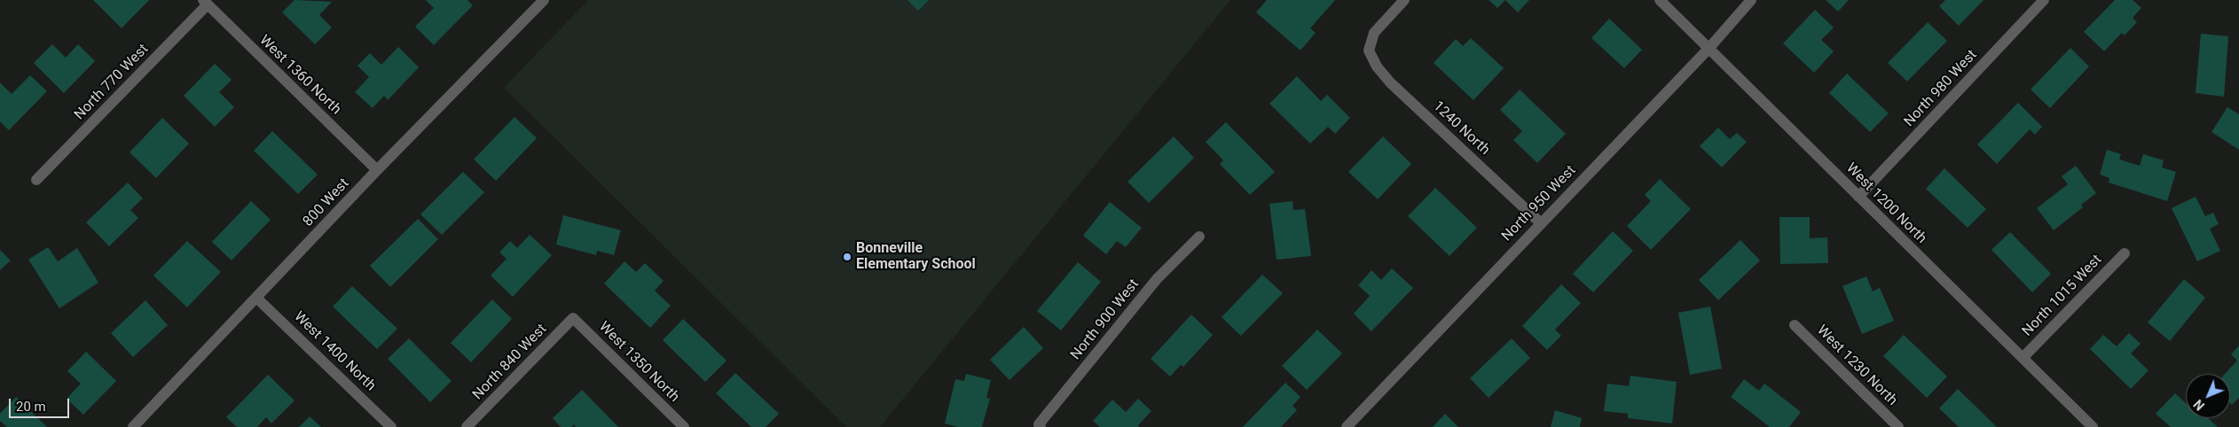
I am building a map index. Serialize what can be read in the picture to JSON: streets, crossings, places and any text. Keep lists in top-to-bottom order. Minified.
{"streets":{"street":["West 1360 North","North 770 West","North 980 West","1240 North","800 West","North 950 West","West 1200 North","North 1015 West","North 900 West","West 1400 North","North 840 West","West 1350 North","West 1230 North"]},"crossings":[["West 1360 North","North 770 West"],["West 1360 North","800 West"],["North 980 West","West 1200 North"],["1240 North","North 950 West"],["800 West","West 1400 North"],["North 950 West","West 1200 North"],["West 1200 North","North 1015 West"],["North 840 West","West 1350 North"]],"places":["Bonneville Elementary School"],"scale_bar":"20 m","north":"bottom left"}
